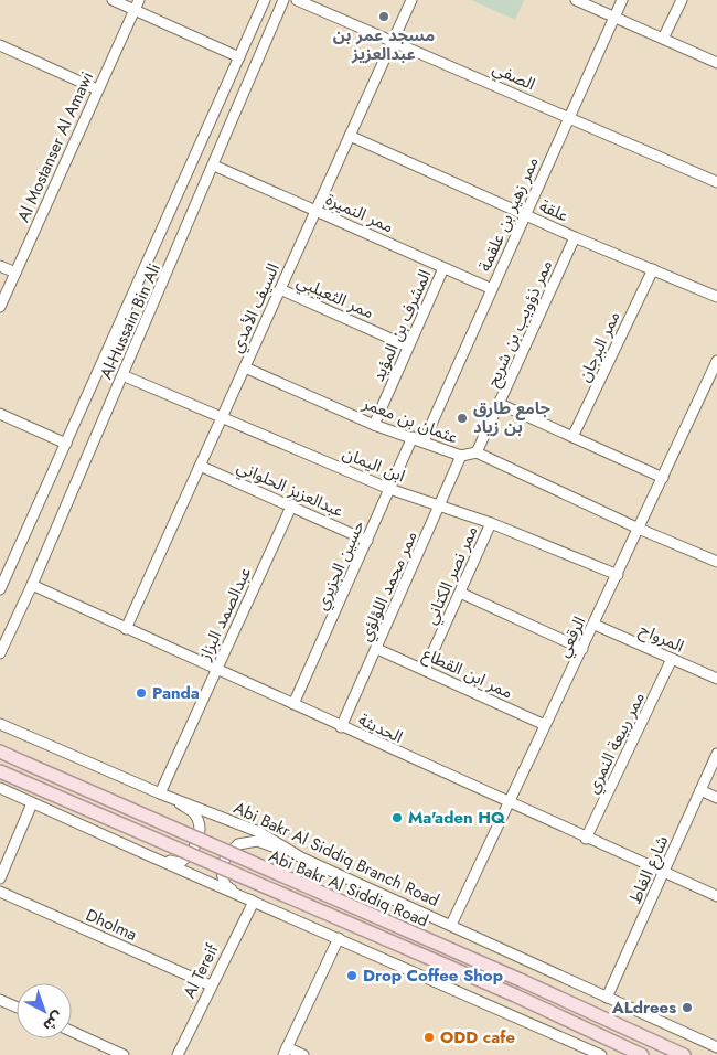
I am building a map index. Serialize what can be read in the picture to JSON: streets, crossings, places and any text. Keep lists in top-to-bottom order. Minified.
{"streets":{"main road":["Abi Bakr Al Siddiq Road"],"street":["الصفي","Al Mostanser Al Amawi","علقة","ممر النميرة","ممر زهير بن علقمة","ممر الثعيلبي","السيف الأمدي","Al-Hussain Bin Ali","ممر ذؤويب بن شريح","المشرف بن المؤيد","ممر البرجان","عثمان بن معمر","ابن اليمان","عبدالعزيز الحلواني","حسين الجزيري","ممر نصر الكتاني","ممر محمد اللؤلؤي","عبدالصمد البزاز","الرقعي","المرواح","ممر ابن القطاع","الحديثة","ممر ربيعة النمري","Abi Bakr Al Siddiq Branch Road","شارع الغاط","Dholma","Al Tereif"]},"crossings":[["الصفي","ممر زهير بن علقمة"],["الصفي","السيف الأمدي"],["علقة","ممر زهير بن علقمة"],["علقة","السيف الأمدي"],["علقة","ممر ذؤويب بن شريح"],["علقة","ممر البرجان"],["ممر النميرة","ممر زهير بن علقمة"],["ممر النميرة","السيف الأمدي"],["ممر النميرة","Al-Hussain Bin Ali"],["ممر النميرة","المشرف بن المؤيد"],["ممر زهير بن علقمة","عثمان بن معمر"],["ممر الثعيلبي","السيف الأمدي"],["ممر الثعيلبي","المشرف بن المؤيد"],["السيف الأمدي","عثمان بن معمر"],["السيف الأمدي","ابن اليمان"],["السيف الأمدي","عبدالعزيز الحلواني"],["السيف الأمدي","الحديثة"],["Al-Hussain Bin Ali","ابن اليمان"],["Al-Hussain Bin Ali","الحديثة"],["ممر ذؤويب بن شريح","عثمان بن معمر"],["المشرف بن المؤيد","عثمان بن معمر"],["عثمان بن معمر","حسين الجزيري"],["عثمان بن معمر","ممر محمد اللؤلؤي"],["عثمان بن معمر","الرقعي"],["ابن اليمان","حسين الجزيري"],["ابن اليمان","ممر نصر الكتاني"],["ابن اليمان","ممر محمد اللؤلؤي"],["ابن اليمان","الرقعي"],["عبدالعزيز الحلواني","حسين الجزيري"],["عبدالعزيز الحلواني","عبدالصمد البزاز"],["حسين الجزيري","الحديثة"],["ممر نصر الكتاني","ممر ابن القطاع"],["ممر محمد اللؤلؤي","ممر ابن القطاع"],["ممر محمد اللؤلؤي","الحديثة"],["عبدالصمد البزاز","الحديثة"],["عبدالصمد البزاز","Abi Bakr Al Siddiq Branch Road"],["الرقعي","المرواح"],["الرقعي","ممر ابن القطاع"],["الرقعي","الحديثة"],["الرقعي","Abi Bakr Al Siddiq Branch Road"],["المرواح","ممر ربيعة النمري"],["الحديثة","ممر ربيعة النمري"],["الحديثة","شارع الغاط"],["Abi Bakr Al Siddiq Branch Road","شارع الغاط"],["Dholma","Al Tereif"]],"places":["مسجد عمر بن عبدالعزيز","جامع طارق بن زياد","Panda","Ma'aden HQ","Drop Coffee Shop","ALdrees","ODD cafe"],"north":"bottom right"}
